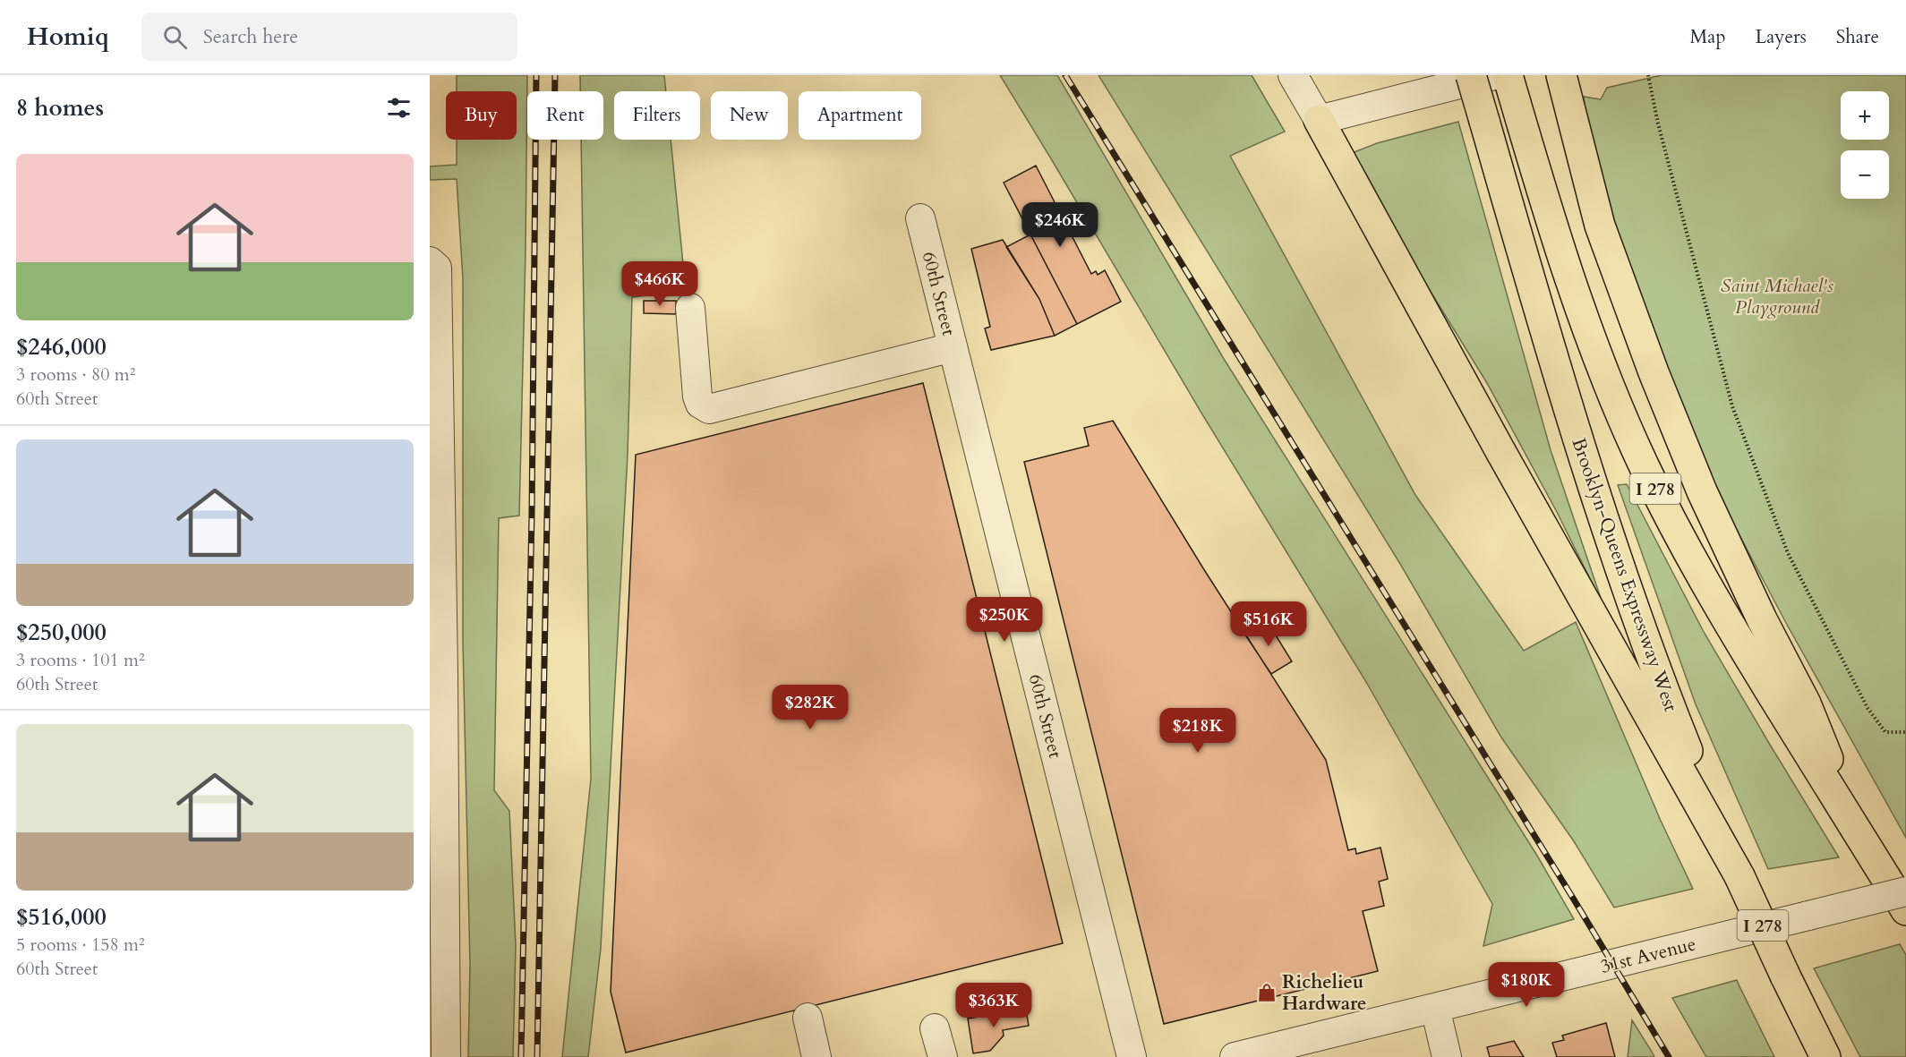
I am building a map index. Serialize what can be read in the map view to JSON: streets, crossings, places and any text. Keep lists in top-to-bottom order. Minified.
{"streets":{"highway":["I 278","Brooklyn-Queens Expressway West"],"street":["60th Street","31st Avenue"]},"parks":["Saint Michael's Playground"],"places":{"shop":["Richelieu Hardware"]},"page":{"header":"Homiq","search":"Search here","nav":["Map","Layers","Share"],"heading":"8 homes","map_buttons":["+","−"],"chip":["Buy","Rent","Filters","New","Apartment"],"list":[{"name":"$246,000","note":"3 rooms · 80 m² · 60th Street"},{"name":"$250,000","note":"3 rooms · 101 m² · 60th Street"},{"name":"$516,000","note":"5 rooms · 158 m² · 60th Street"}],"price":["$246K","$466K","$250K","$516K","$282K","$218K","$180K","$363K"]}}
